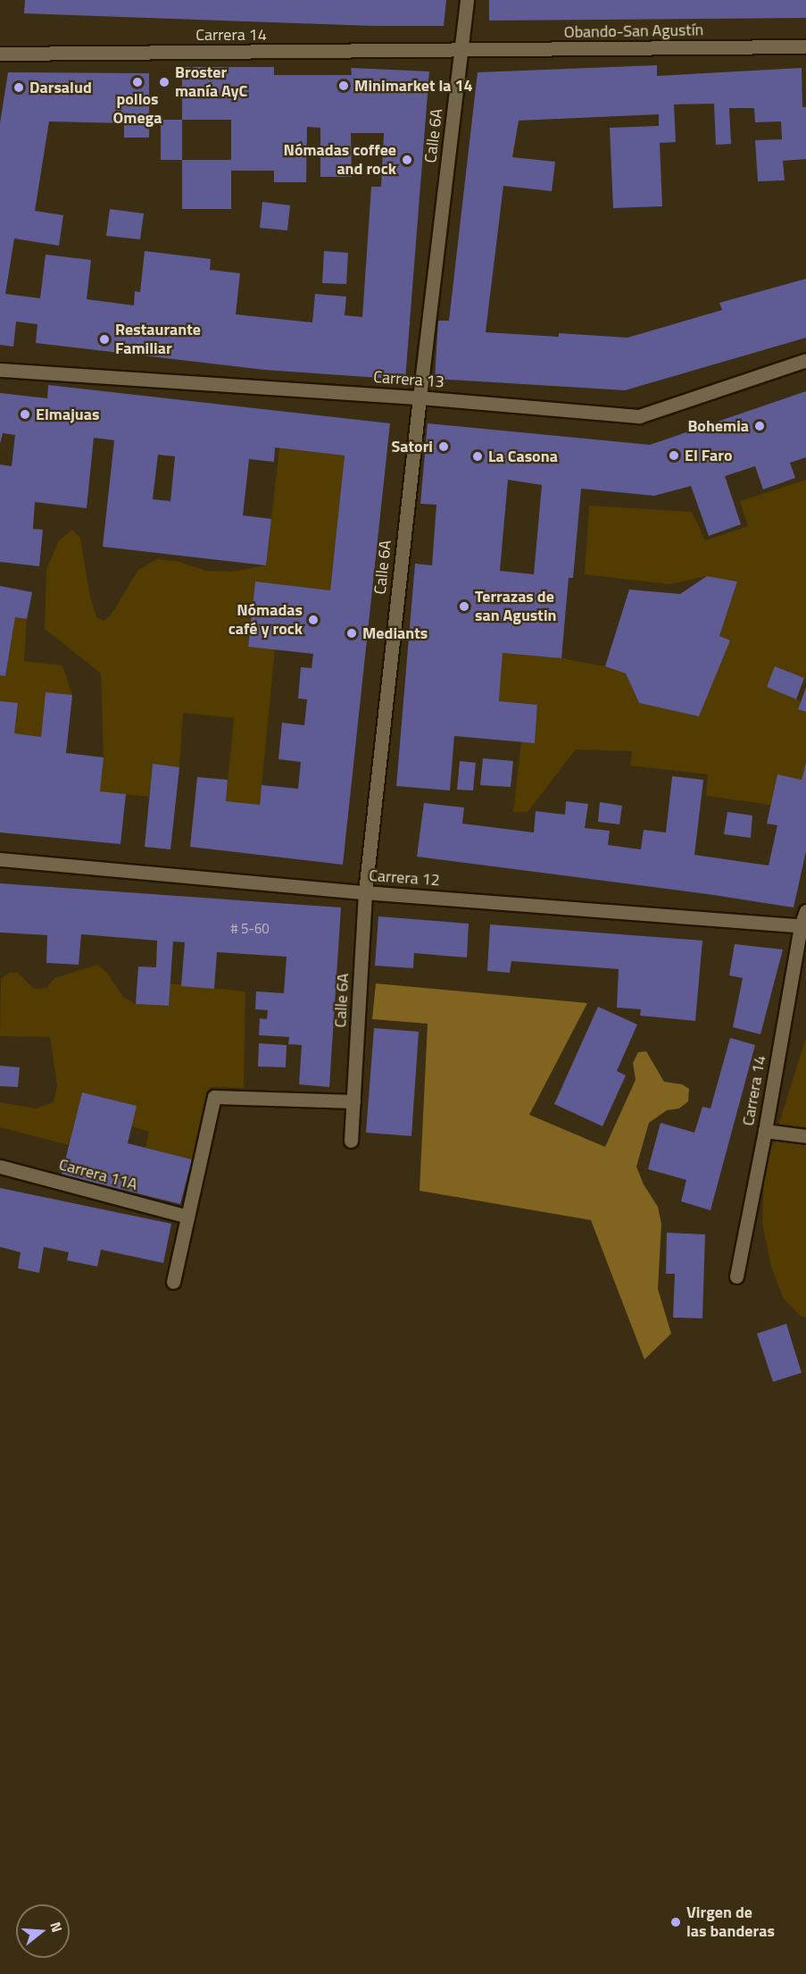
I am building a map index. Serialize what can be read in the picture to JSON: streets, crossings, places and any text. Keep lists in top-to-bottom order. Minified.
{"streets":{"street":["Obando-San Agustín","Carrera 14","Calle 6A","Carrera 13","Carrera 12","Carrera 11A"]},"crossings":[["Obando-San Agustín","Carrera 14"],["Obando-San Agustín","Calle 6A"],["Carrera 14","Calle 6A"],["Carrera 14","Carrera 12"],["Calle 6A","Carrera 13"],["Calle 6A","Carrera 12"]],"places":["pollos Omega","Broster manía AyC","Minimarket la 14","Darsalud","Nómadas coffee and rock","Restaurante Familiar","Elmajuas","Bohemia","Satori","El Faro","La Casona","Terrazas de san Agustin","Nómadas café y rock","Mediants","Virgen de las banderas"],"house_numbers":["# 5-60"],"north":"right"}
